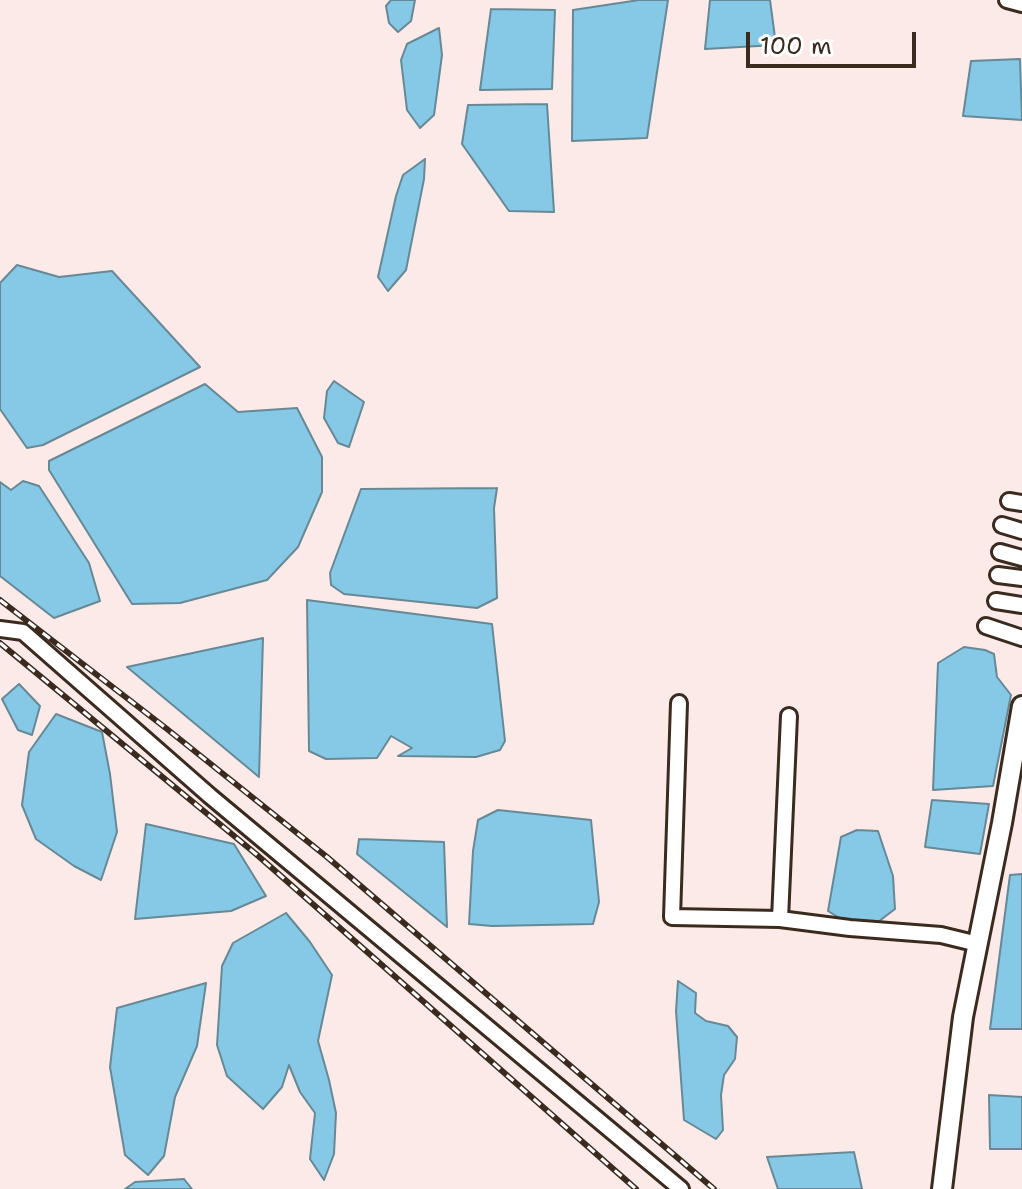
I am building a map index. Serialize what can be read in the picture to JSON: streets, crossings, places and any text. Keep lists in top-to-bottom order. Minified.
{"scale_bar":"100 m"}
